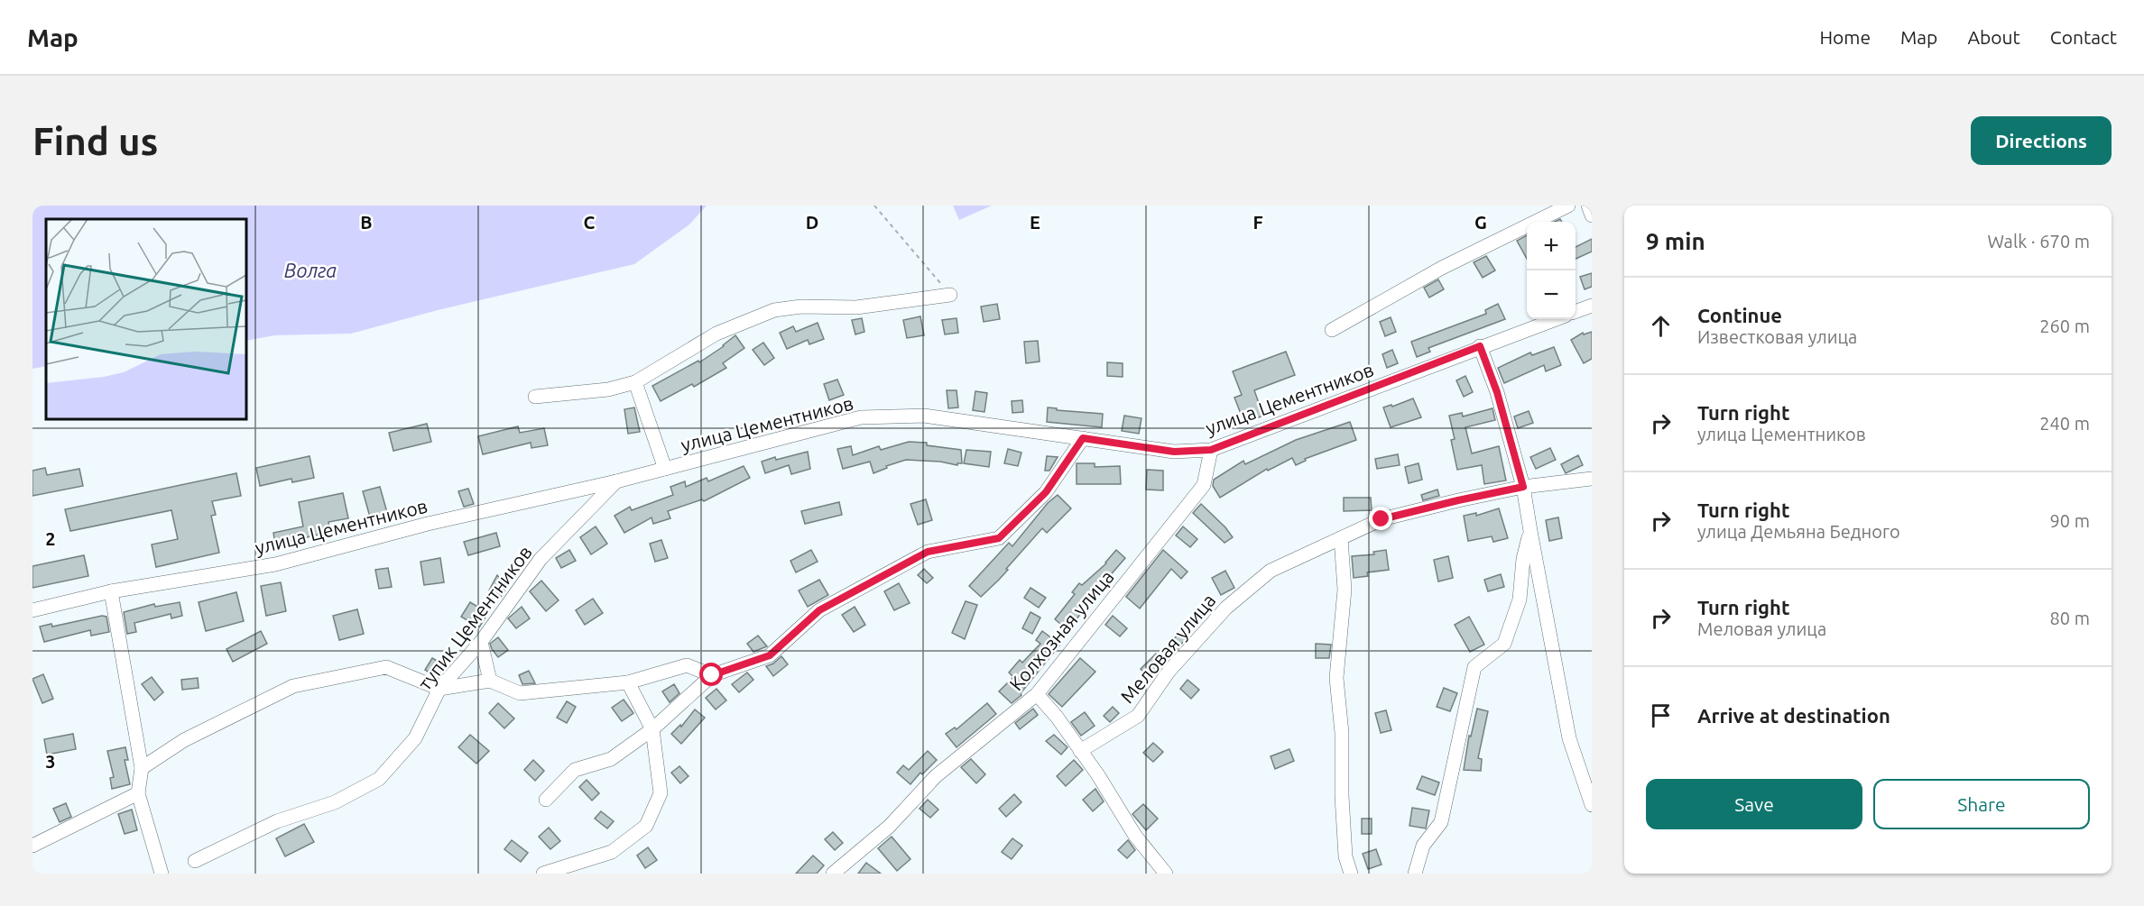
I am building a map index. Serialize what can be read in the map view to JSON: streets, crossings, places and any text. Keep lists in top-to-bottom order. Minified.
{"streets":{"street":["улица Цементников","тупик Цементников","Колхозная улица","Меловая улица"]},"crossings":[["улица Цементников","тупик Цементников"],["улица Цементников","Колхозная улица"]],"water":["Волга"],"page":{"header":"Map","nav":["Home","Map","About","Contact"],"buttons":["Directions",["Save","Share"]],"title":"Find us","heading":["9 min","Walk · 670 m"],"map_buttons":["+","−"],"list":[["Continue","Известковая улица","260 m"],["Turn right","улица Цементников","240 m"],["Turn right","улица Демьяна Бедного","90 m"],["Turn right","Меловая улица","80 m"],"Arrive at destination"]},"grid":{"columns":["B","C","D","E","F","G"],"rows":["2","3"]}}
